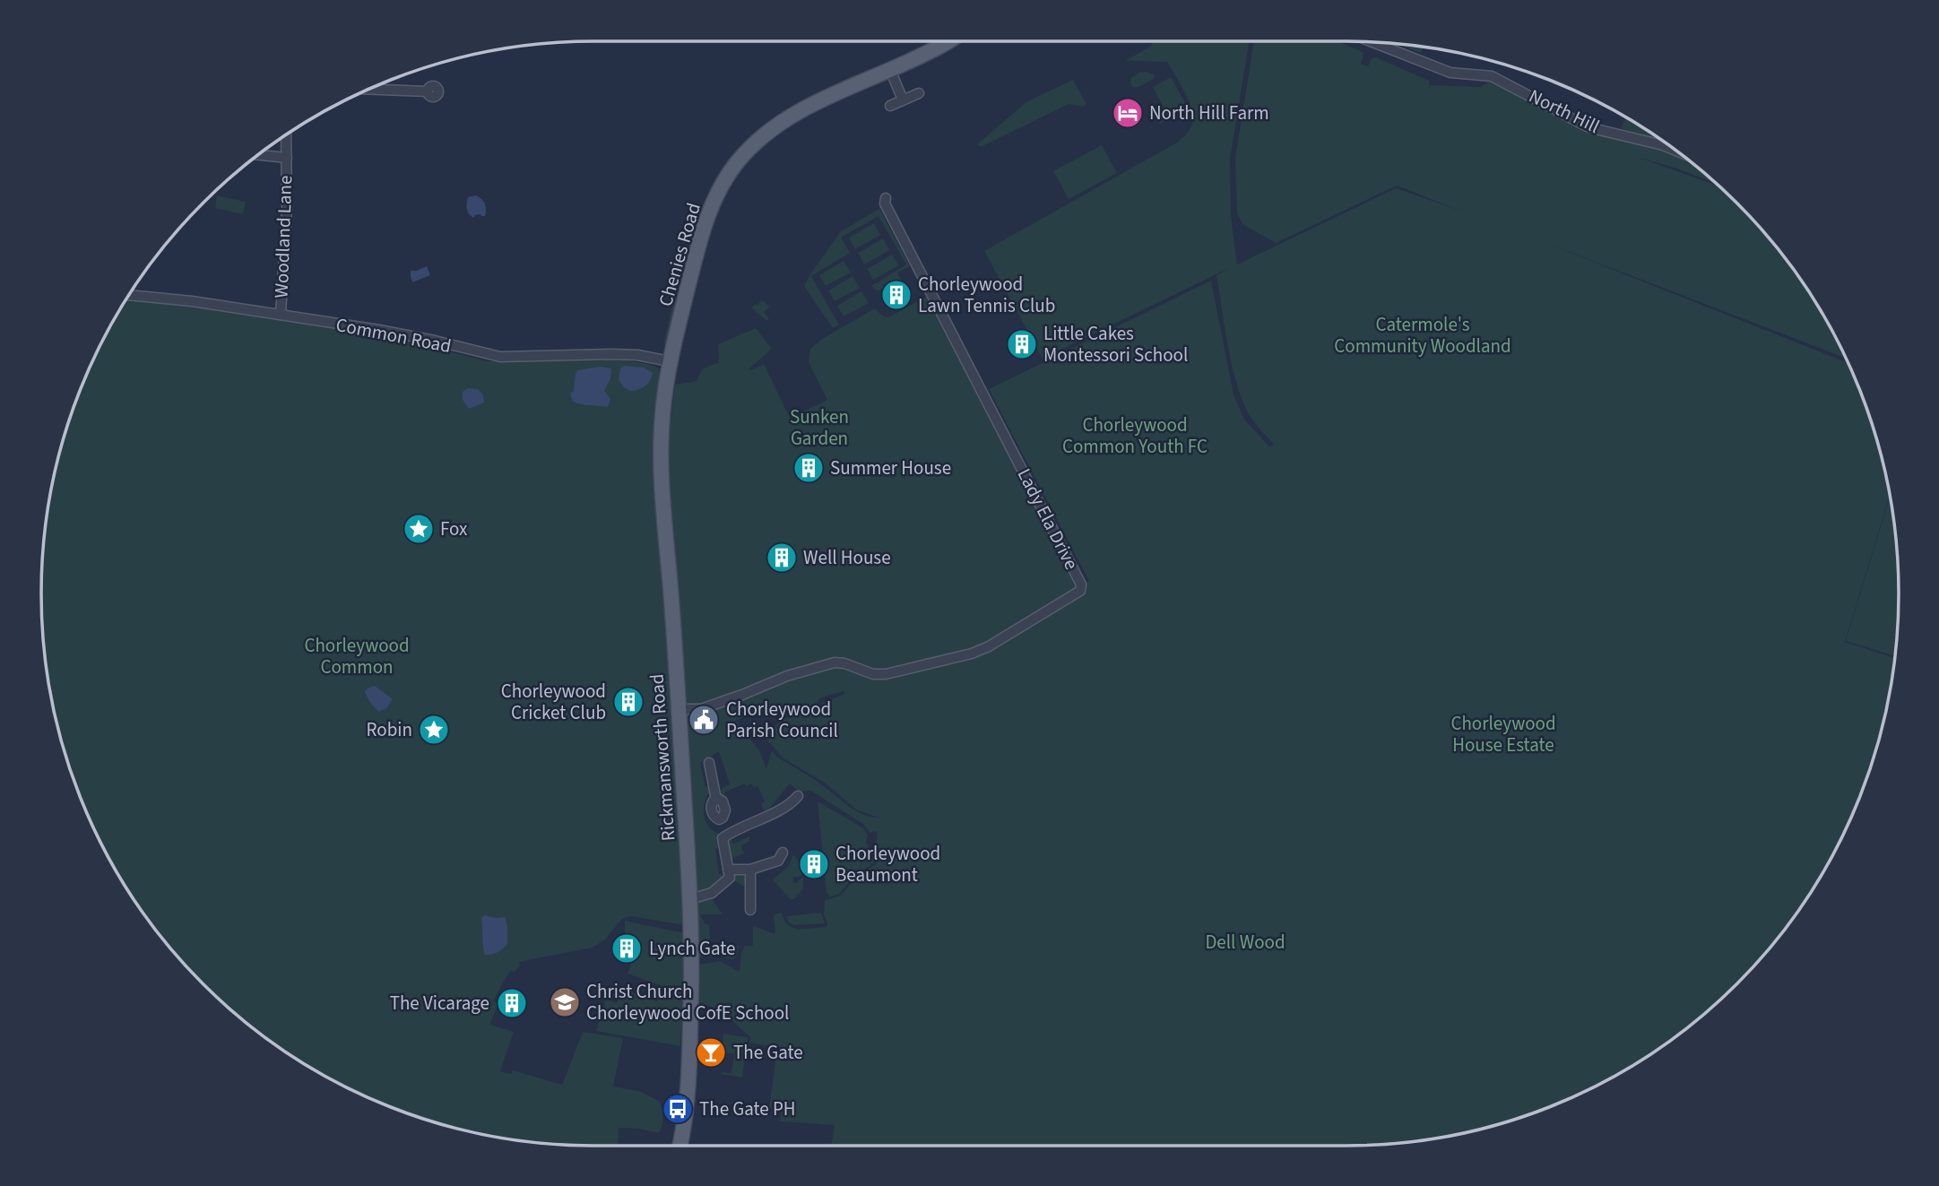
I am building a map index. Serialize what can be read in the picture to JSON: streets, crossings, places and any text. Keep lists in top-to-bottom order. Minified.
{"streets":{"main road":["Chenies Road","Rickmansworth Road"],"street":["North Hill","Woodland Lane","Common Road","Lady Ela Drive"]},"crossings":[["Woodland Lane","Common Road"],["Chenies Road","Common Road"],["Chenies Road","Rickmansworth Road"],["Common Road","Rickmansworth Road"],["Lady Ela Drive","Rickmansworth Road"]],"parks":["Catermole's Community Woodland","Sunken Garden","Chorleywood Common Youth FC","Chorleywood Common","Chorleywood House Estate","Dell Wood"],"places":{"hotel":["North Hill Farm"],"building":["Chorleywood Lawn Tennis Club","Little Cakes Montessori School","Summer House","Well House","Chorleywood Cricket Club","Chorleywood Beaumont","Lynch Gate","The Vicarage"],"place":["Fox","Robin"],"public building":["Chorleywood Parish Council"],"school or university":["Christ Church Chorleywood CofE School"],"bar":["The Gate"],"bus stop":["The Gate PH"]}}
